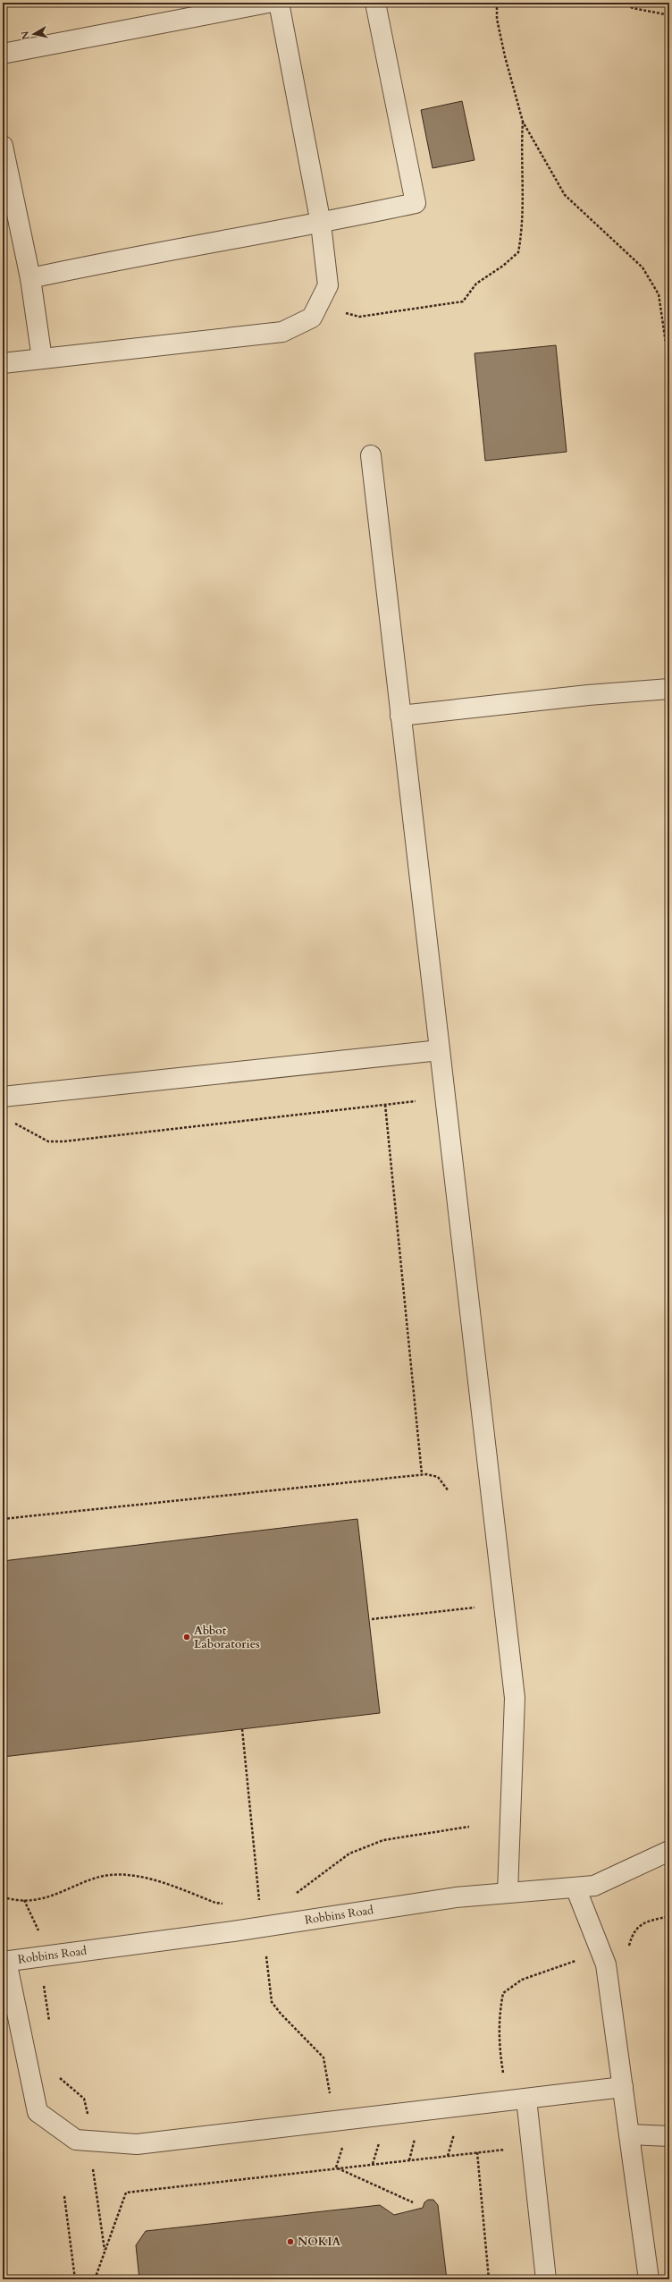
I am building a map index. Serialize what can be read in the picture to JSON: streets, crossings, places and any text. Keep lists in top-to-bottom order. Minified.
{"streets":{"lane":["Robbins Road"]},"places":["Abbot Laboratories","NOKIA"],"north":"left"}
